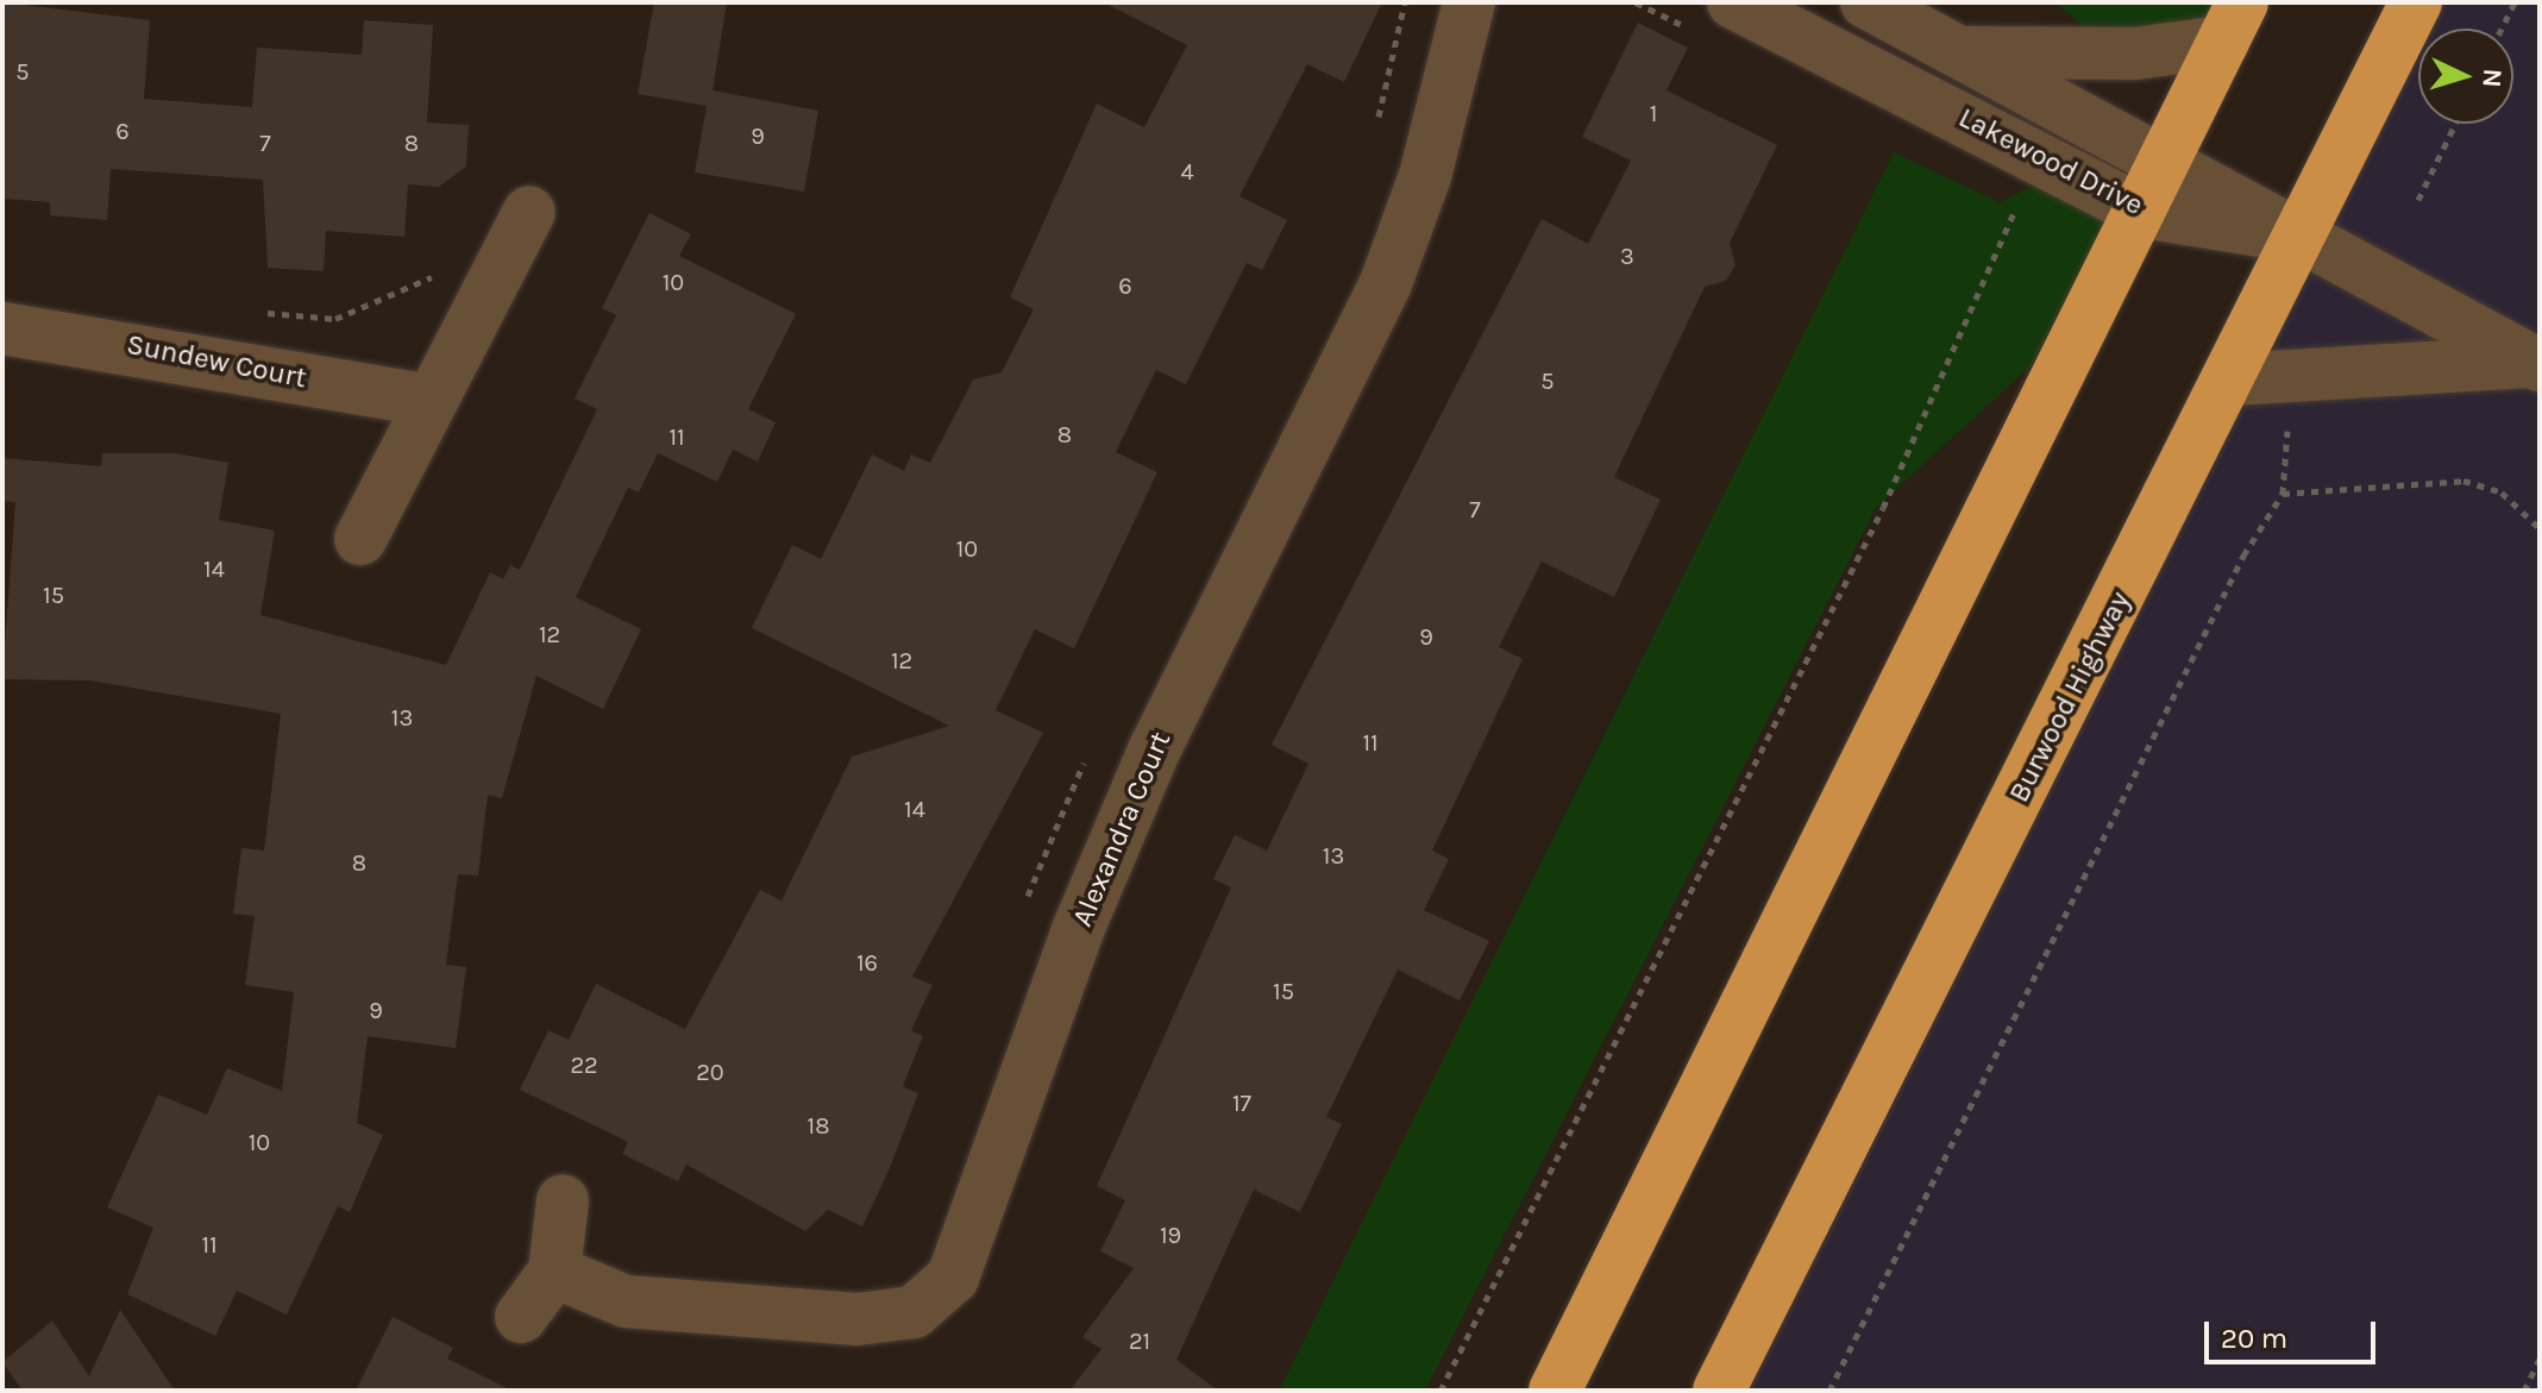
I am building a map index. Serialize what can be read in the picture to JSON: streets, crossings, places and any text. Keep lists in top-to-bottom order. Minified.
{"streets":{"highway":["Burwood Highway"],"street":["Lakewood Drive","Sundew Court","Alexandra Court"]},"crossings":[["Lakewood Drive","Burwood Highway"]],"house_numbers":["5","1","6","9","7","8","4","3","10","6","5","8","11","7","10","14","15","12","9","12","13","11","14","13","8","16","15","9","22","20","17","18","10","19","11","21"],"scale_bar":"20 m","north":"right"}
